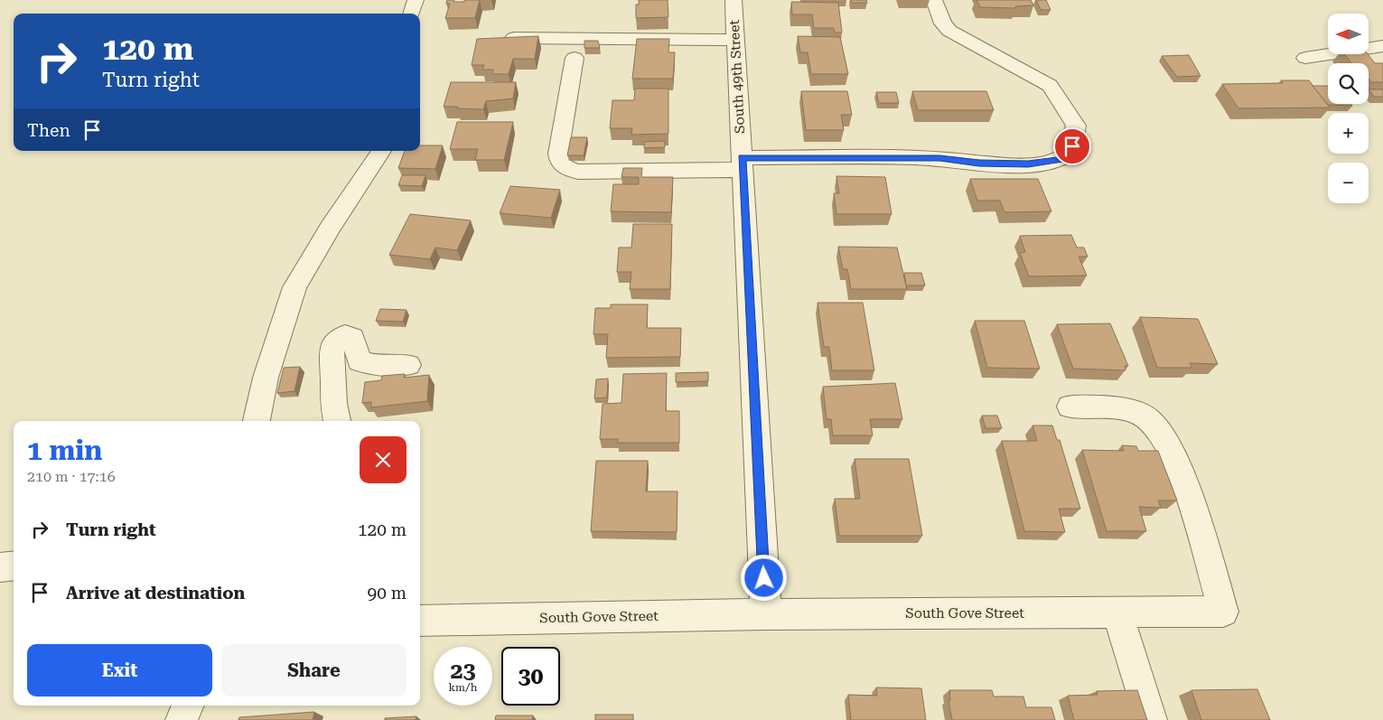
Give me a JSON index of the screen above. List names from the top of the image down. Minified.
{"streets":{"street":["South 49th Street","South Gove Street"]},"crossings":[["South 49th Street","South Gove Street"]],"north":"left","page":{"map_buttons":["+","−"],"turn":["120 m","Turn right"],"then":"Then","heading":["1 min","210 m · 17:16"],"list":[{"name":"Turn right","value":"120 m"},{"name":"Arrive at destination","value":"90 m"}],"buttons":["Exit","Share"],"speed":"23 km/h","limit":"30"}}
